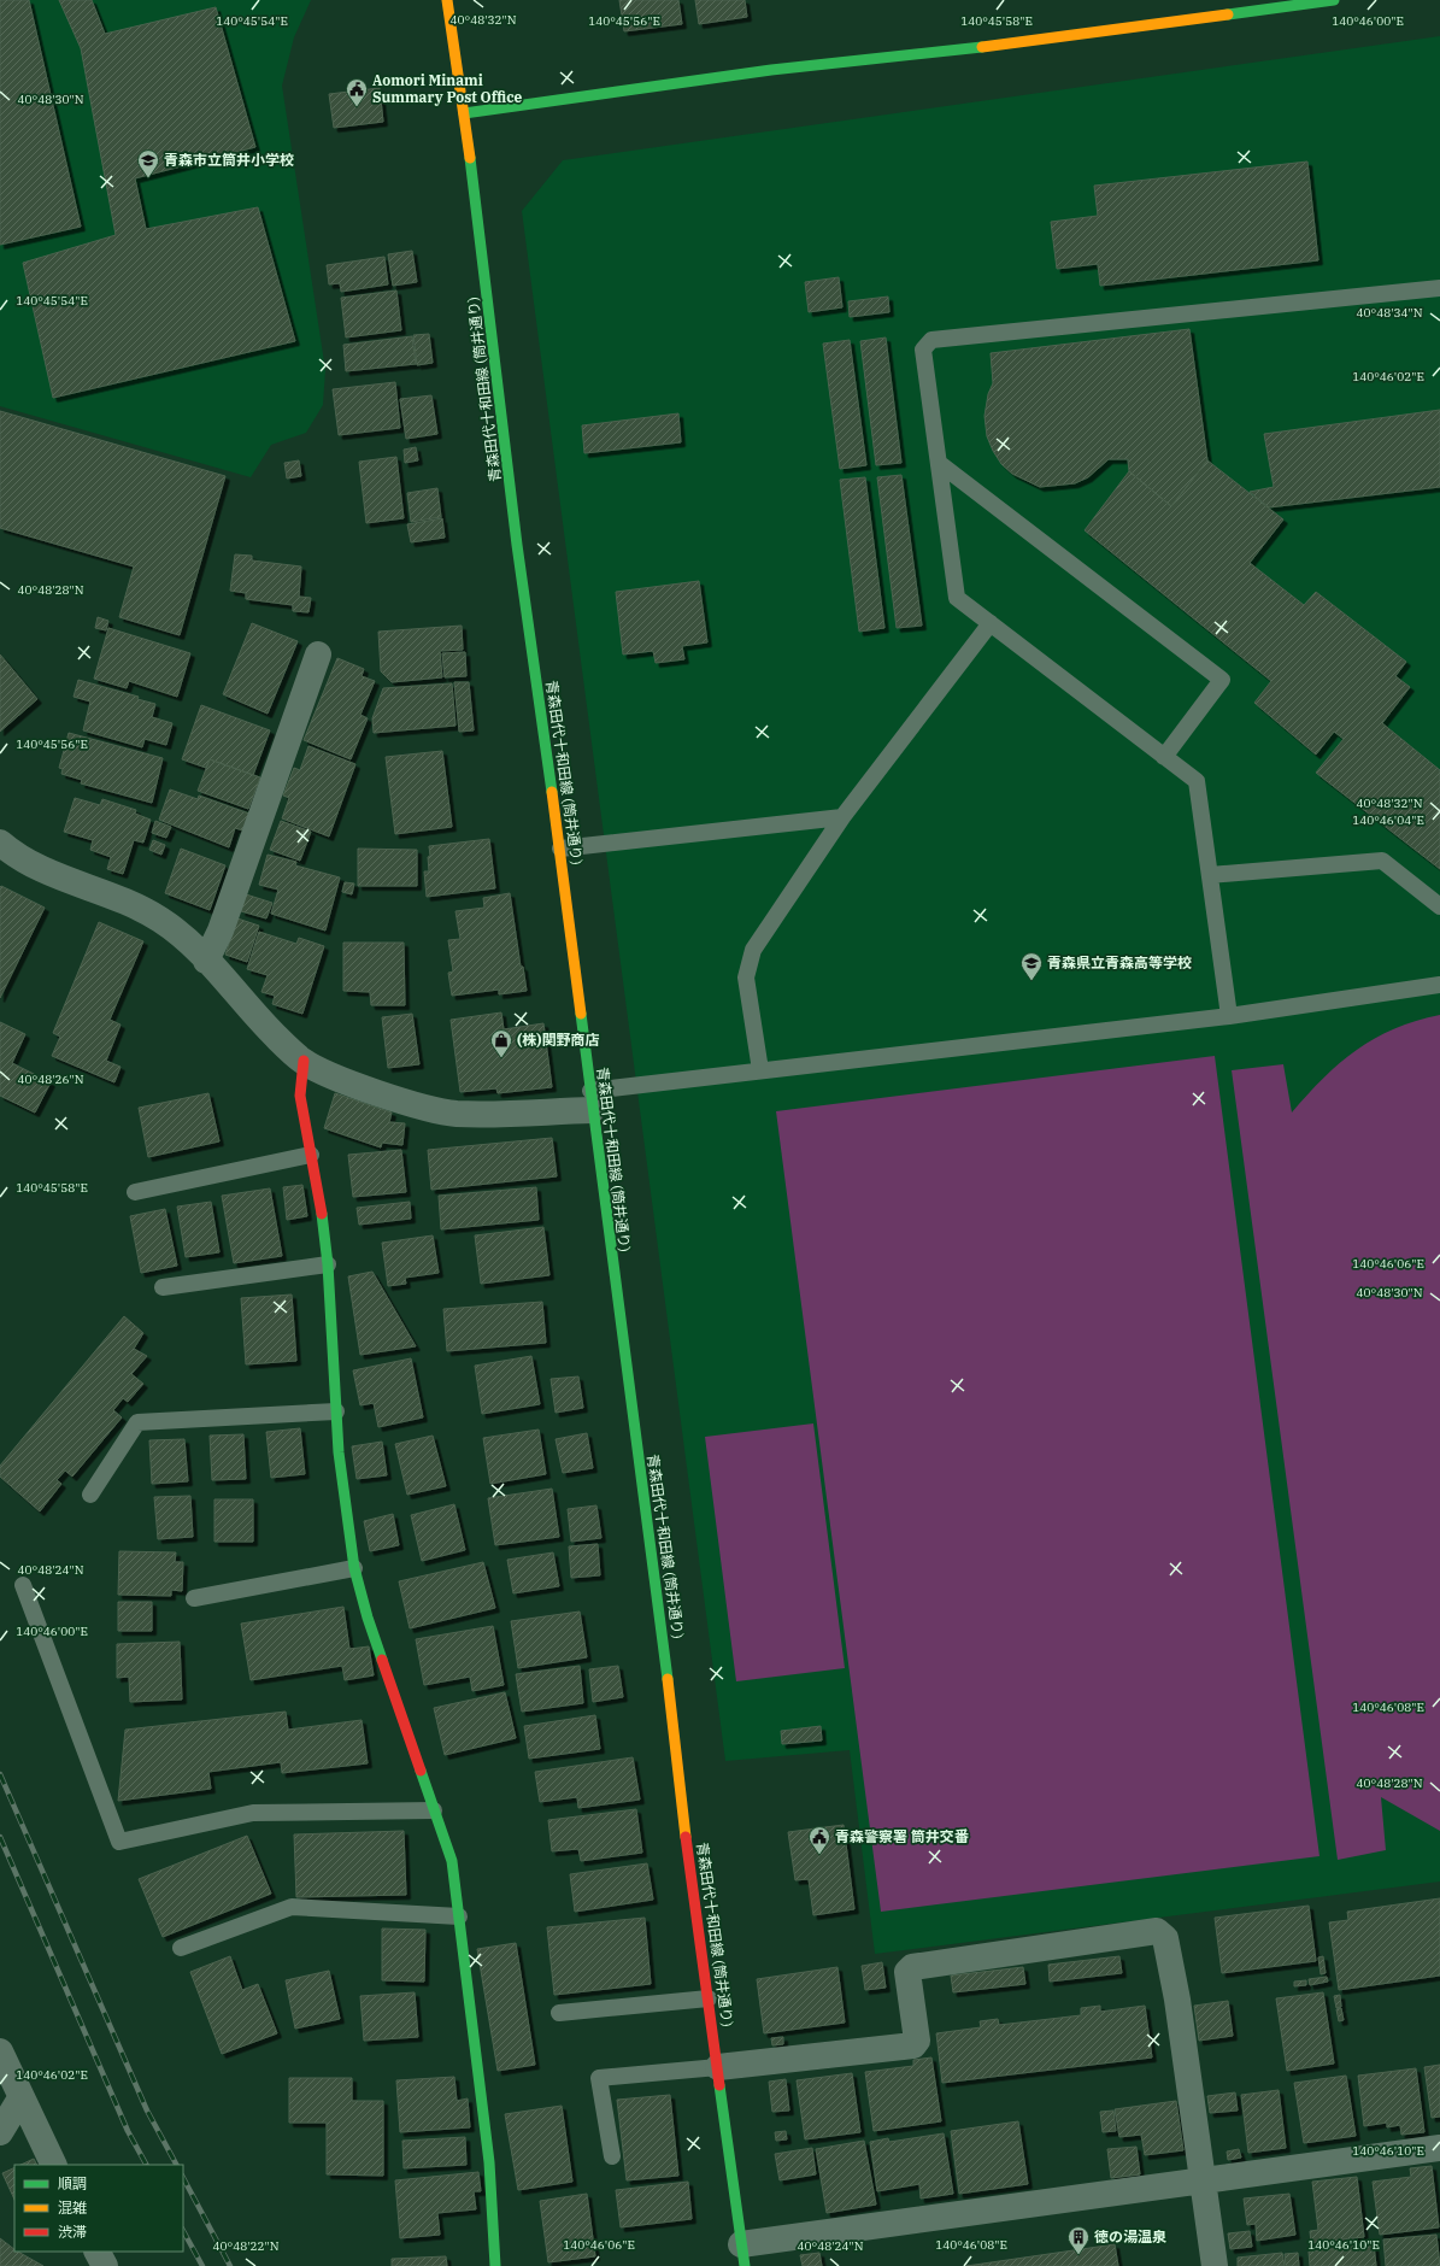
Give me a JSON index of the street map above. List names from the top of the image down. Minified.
{"streets":{"main road":["青森田代十和田線 (筒井通り)"]},"places":{"public building":["Aomori Minami Summary Post Office","青森警察署 筒井交番"],"school or university":["青森市立筒井小学校","青森県立青森高等学校"],"shop":["(株)関野商店"],"building":["徳の湯温泉"]},"legend":["順調","混雑","渋滞"],"coordinates":["40°48'32\"N","140°45'54\"E","140°45'56\"E","140°45'58\"E","140°46'00\"E","40°48'30\"N","40°48'34\"N","140°46'02\"E","40°48'28\"N","140°46'04\"E","40°48'26\"N","140°46'06\"E","40°48'24\"N","140°46'08\"E","140°46'10\"E","40°48'22\"N"]}
